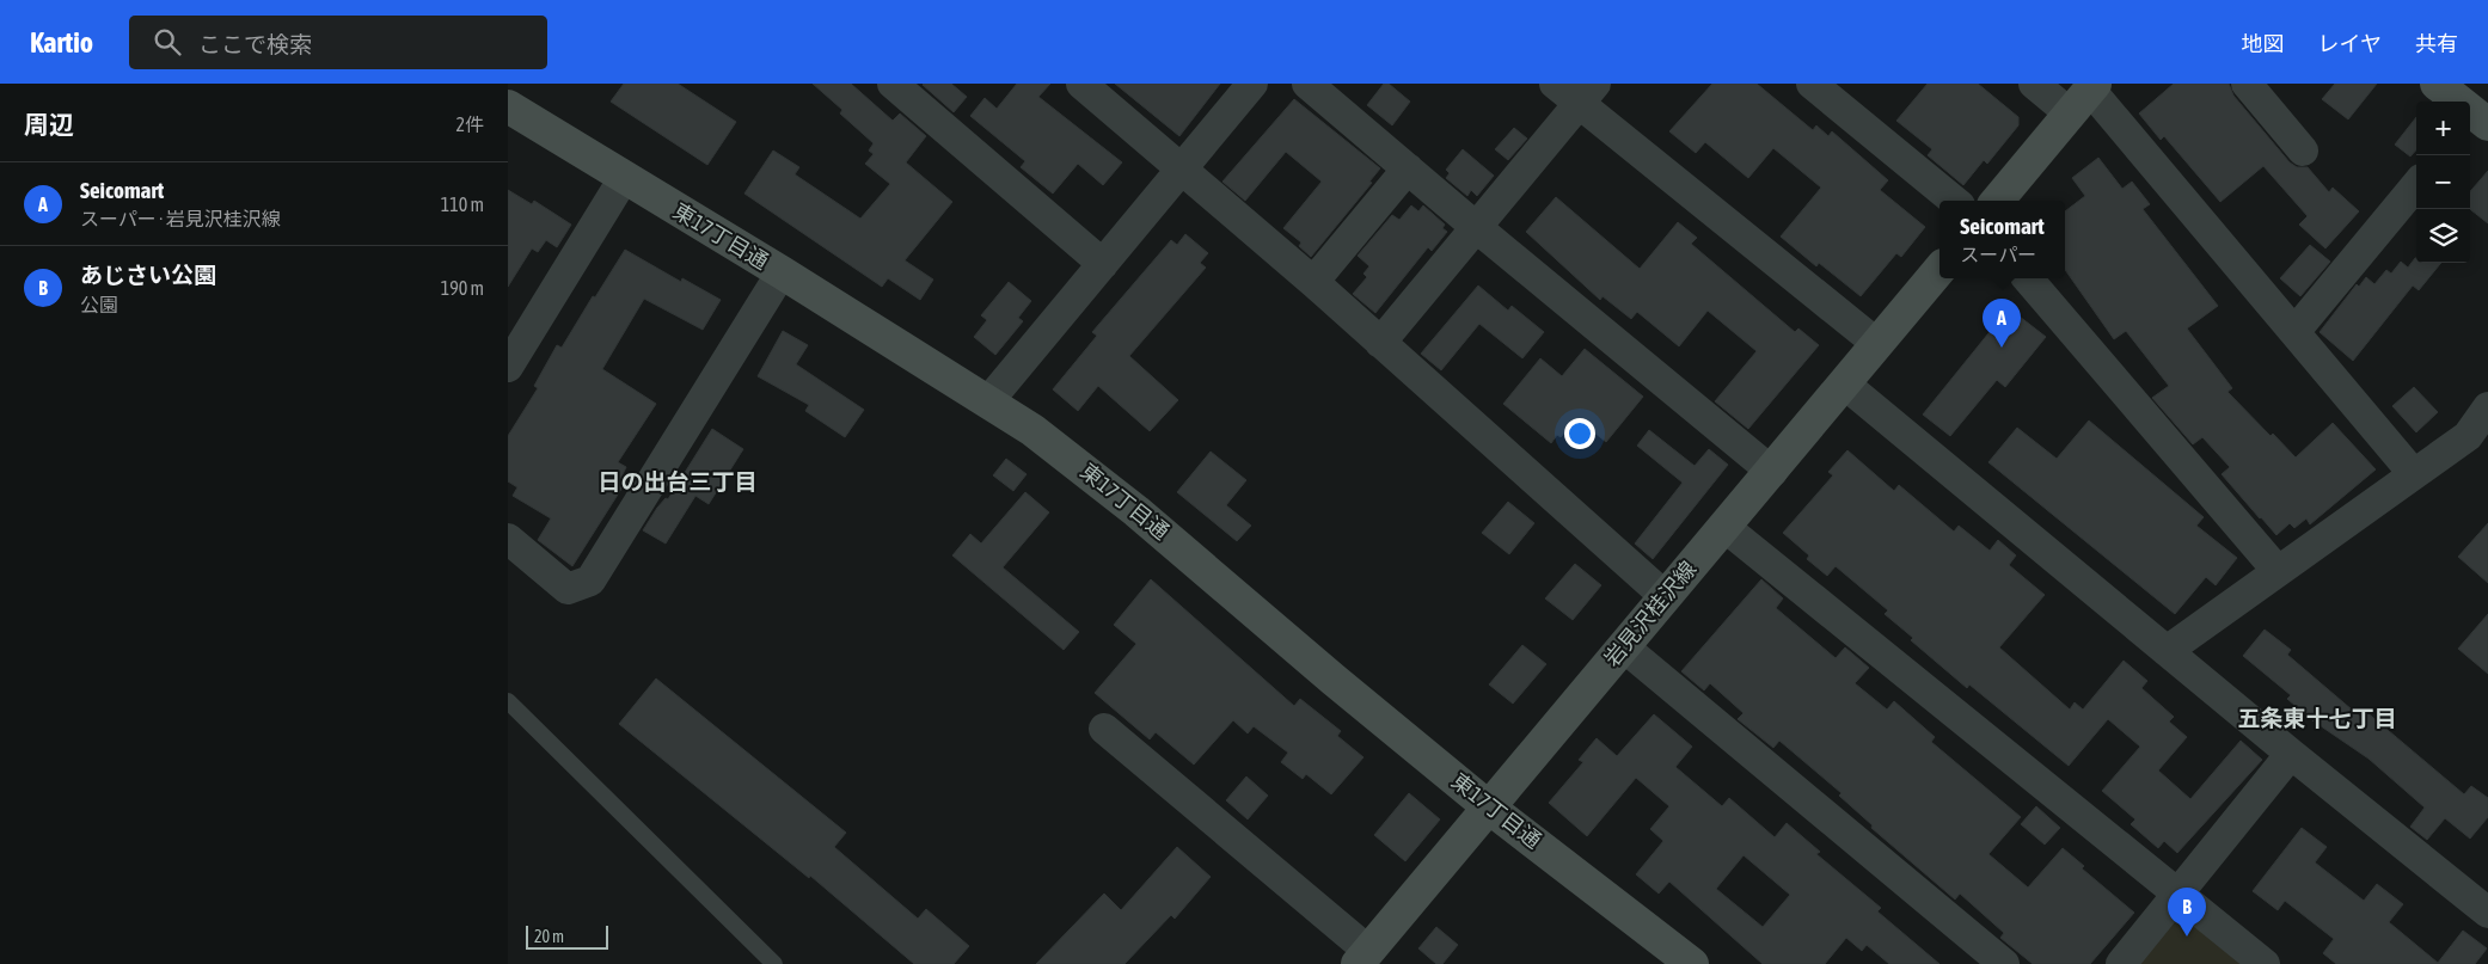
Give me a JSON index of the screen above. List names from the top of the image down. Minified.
{"streets":{"street":["東17丁目通","岩見沢桂沢線"]},"crossings":[["東17丁目通","岩見沢桂沢線"]],"districts":["日の出台三丁目","五条東十七丁目"],"scale_bar":"20 m","page":{"header":"Kartio","search":"ここで検索","nav":["地図","レイヤ","共有"],"heading":["周辺","2件"],"map_buttons":["+","−"],"list":[{"mark":"A","name":"Seicomart","note":"スーパー · 岩見沢桂沢線","value":"110 m"},{"mark":"B","name":"あじさい公園","note":"公園","value":"190 m"}],"popup":["Seicomart","スーパー"],"pins":["A","B"],"scale":"20 m"}}
